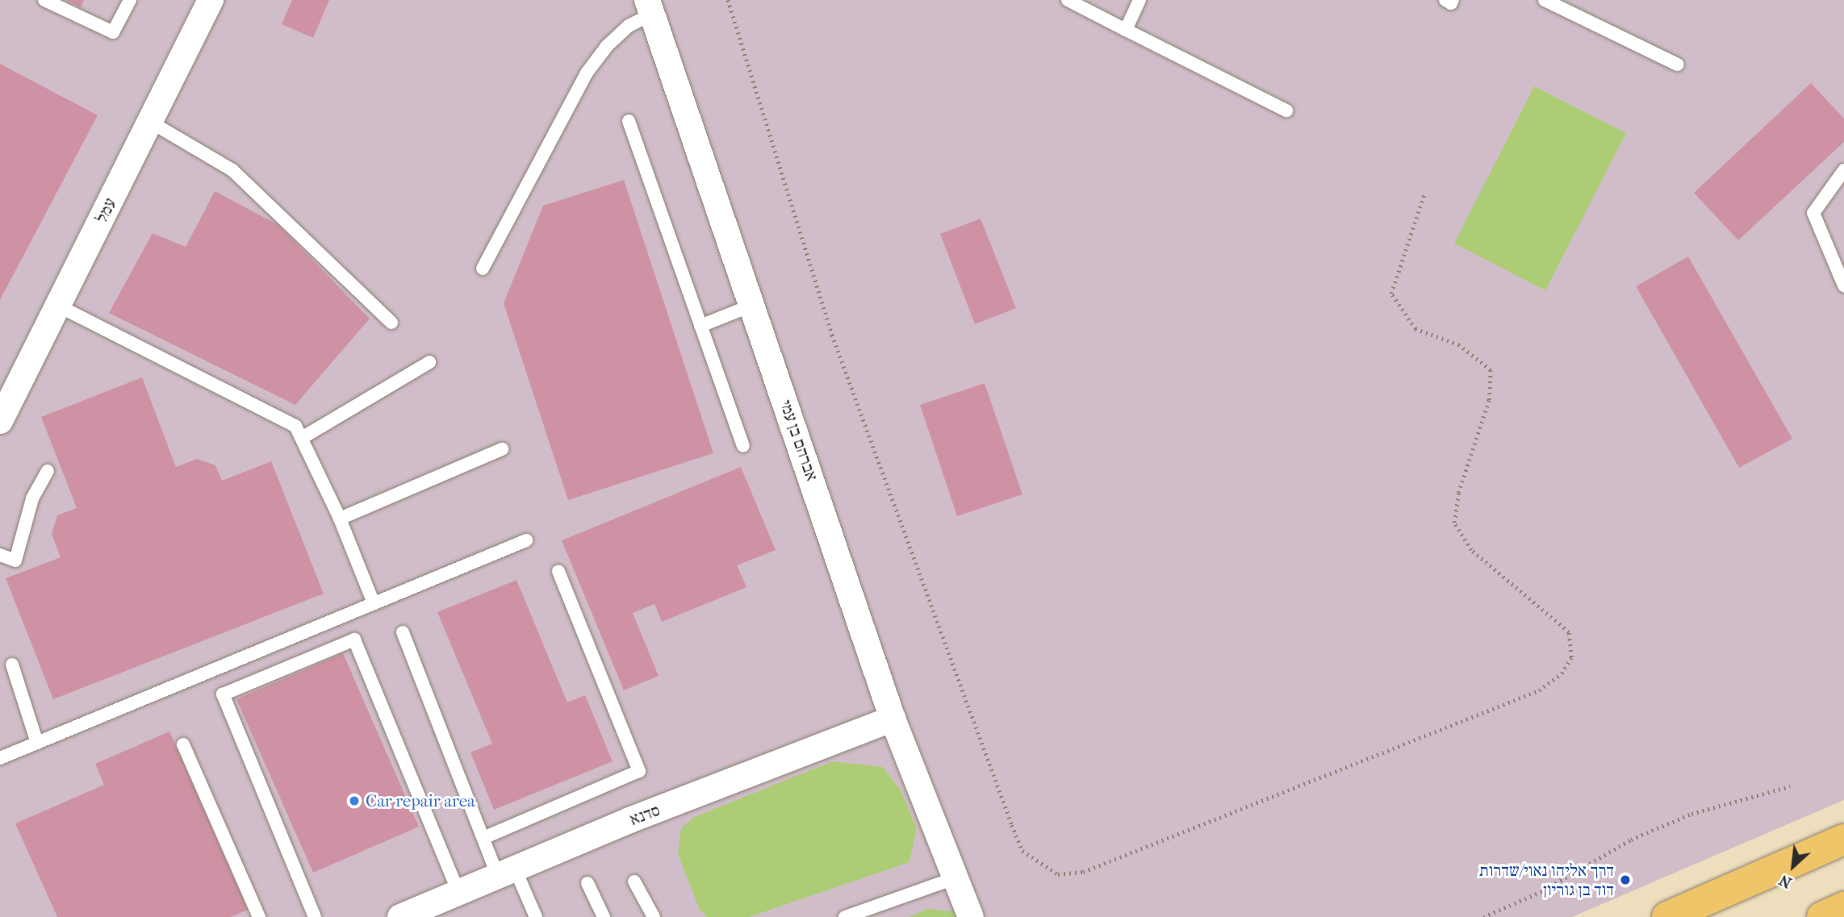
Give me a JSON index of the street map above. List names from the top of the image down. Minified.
{"streets":{"street":["עמל","אברהם בן עמי","סדנא"]},"crossings":[["אברהם בן עמי","סדנא"]],"places":["Car repair area","דרך אליהו נאוי/שדרות דוד בן גוריון"],"north":"bottom left"}
